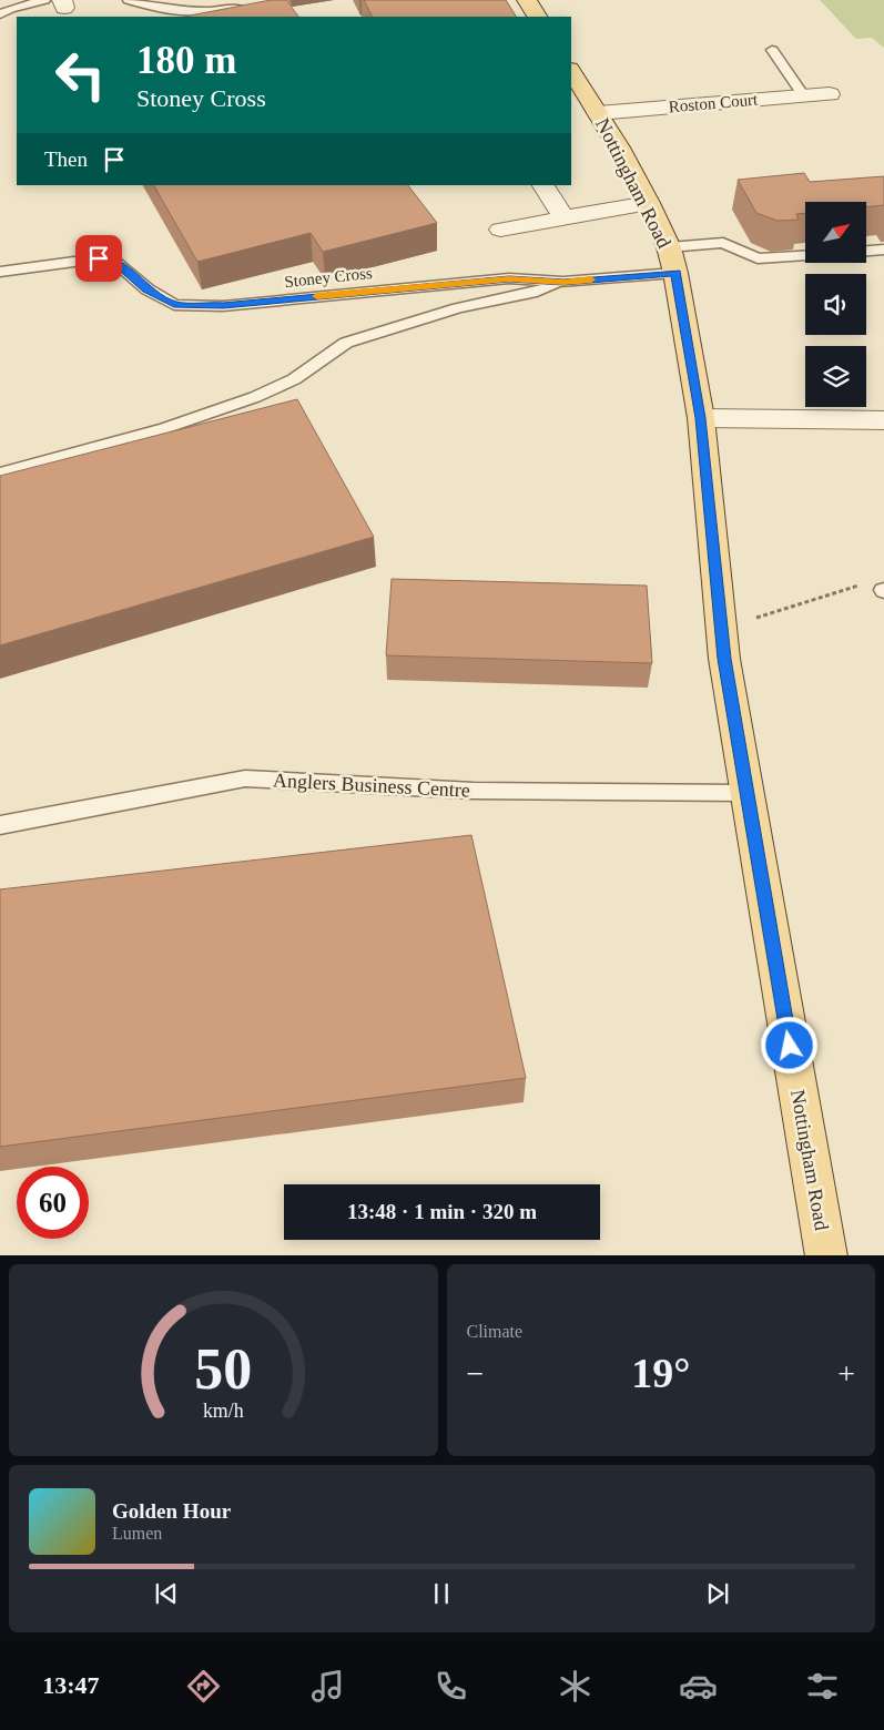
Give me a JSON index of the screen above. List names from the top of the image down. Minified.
{"streets":{"main road":["Nottingham Road"],"street":["Roston Court"],"lane":["Stoney Cross","Anglers Business Centre"]},"crossings":[["Roston Court","Nottingham Road"],["Nottingham Road","Stoney Cross"],["Nottingham Road","Anglers Business Centre"]],"north":"top right","page":{"turn":["180 m","Stoney Cross"],"then":"Then","limit":"60","trip":"13:48 · 1 min · 320 m","tile":"Climate","heat":["−","19°","+"],"song":["Golden Hour","Lumen"],"tabs":"13:47","gauge":["50","km/h"]}}
